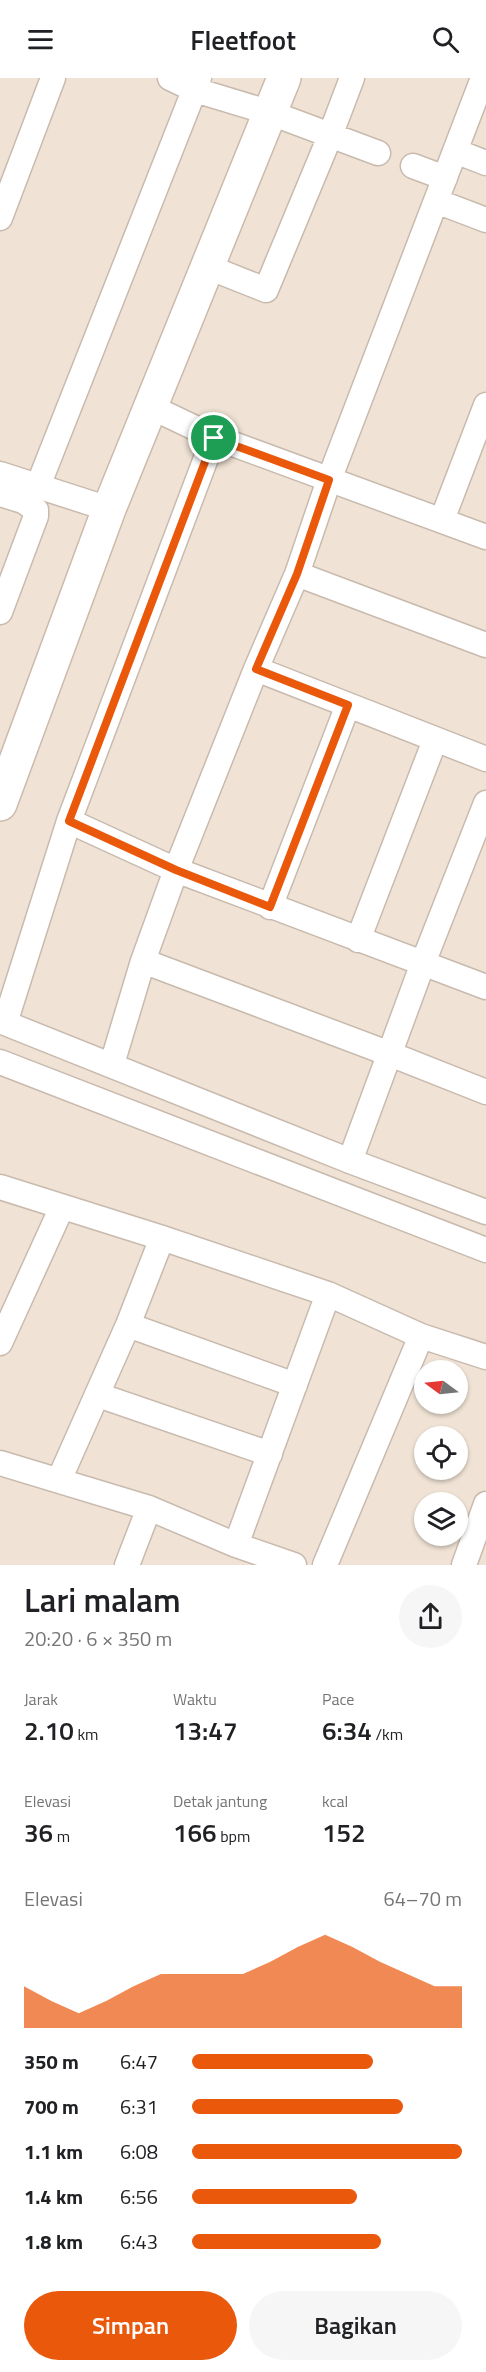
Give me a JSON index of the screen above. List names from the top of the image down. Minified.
{"north":"left","page":{"header":"Fleetfoot","heading":["Lari malam","20:20 · 6 × 350 m"],"stats":[["Jarak","2.10 km"],["Waktu","13:47"],["Pace","6:34 /km"],["Elevasi","36 m"],["Detak jantung","166 bpm"],["kcal","152"]],"chart":["Elevasi","64–70 m"],"list":[{"name":"350 m","note":"6:47"},{"name":"700 m","note":"6:31"},{"name":"1.1 km","note":"6:08"},{"name":"1.4 km","note":"6:56"},{"name":"1.8 km","note":"6:43"}],"buttons":["Simpan","Bagikan"]}}
